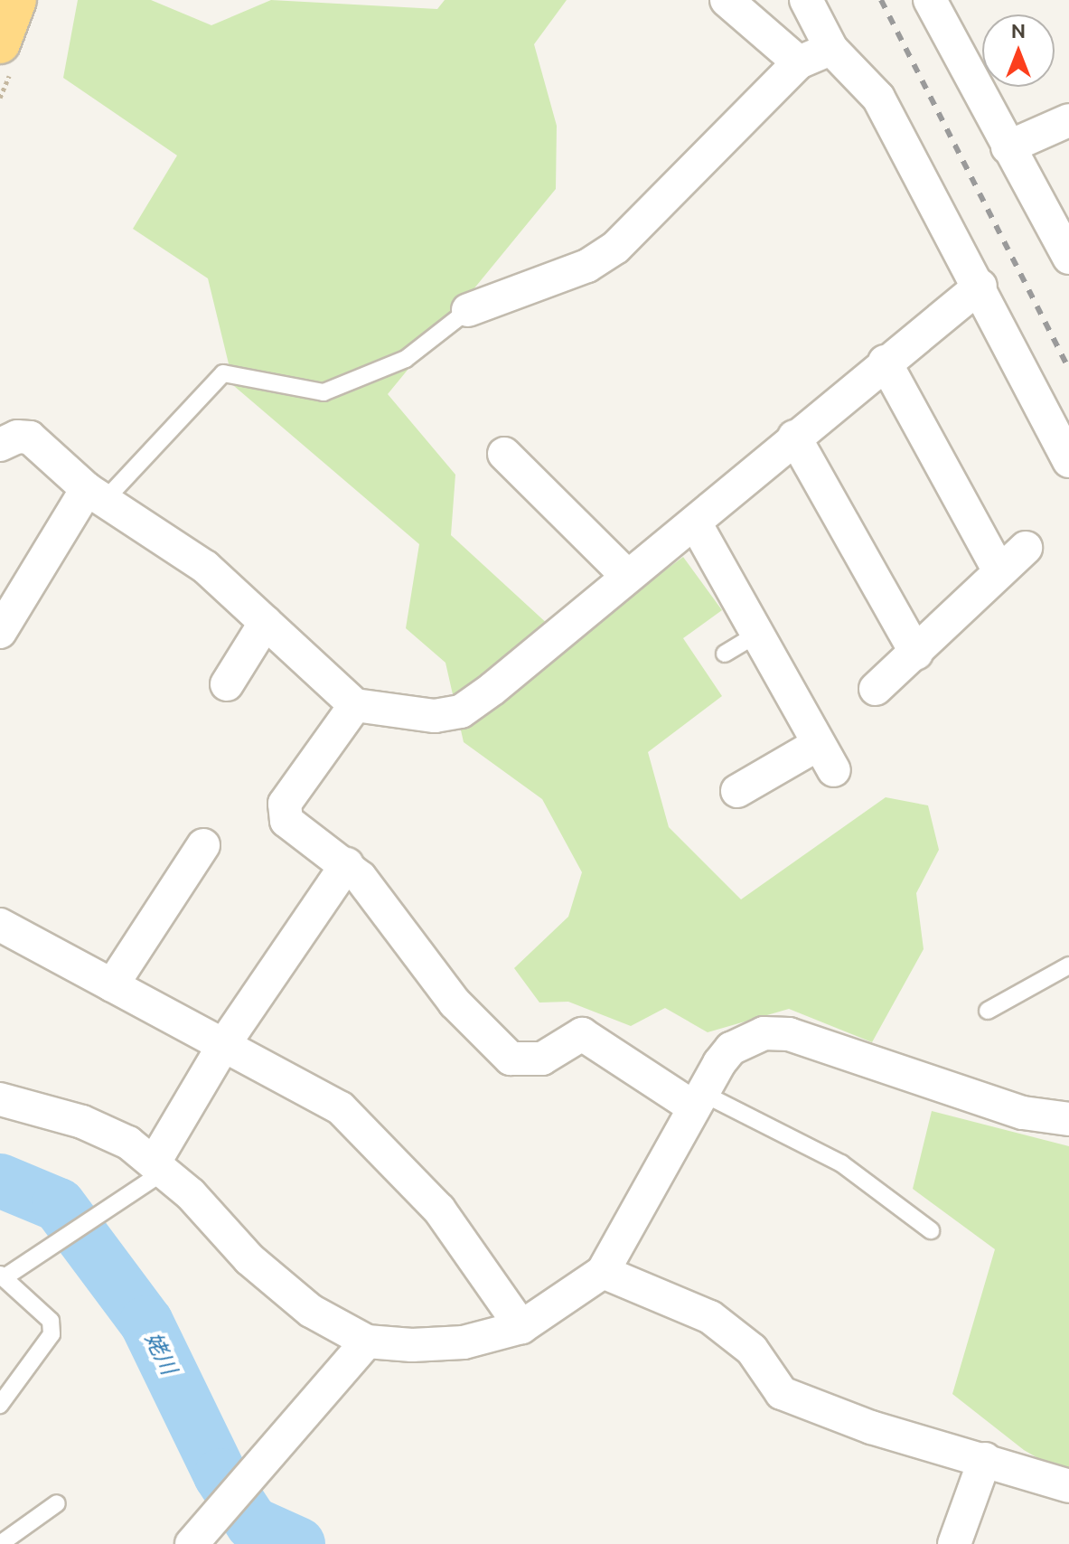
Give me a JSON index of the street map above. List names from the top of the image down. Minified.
{"water":["姥川"],"north":"top"}
